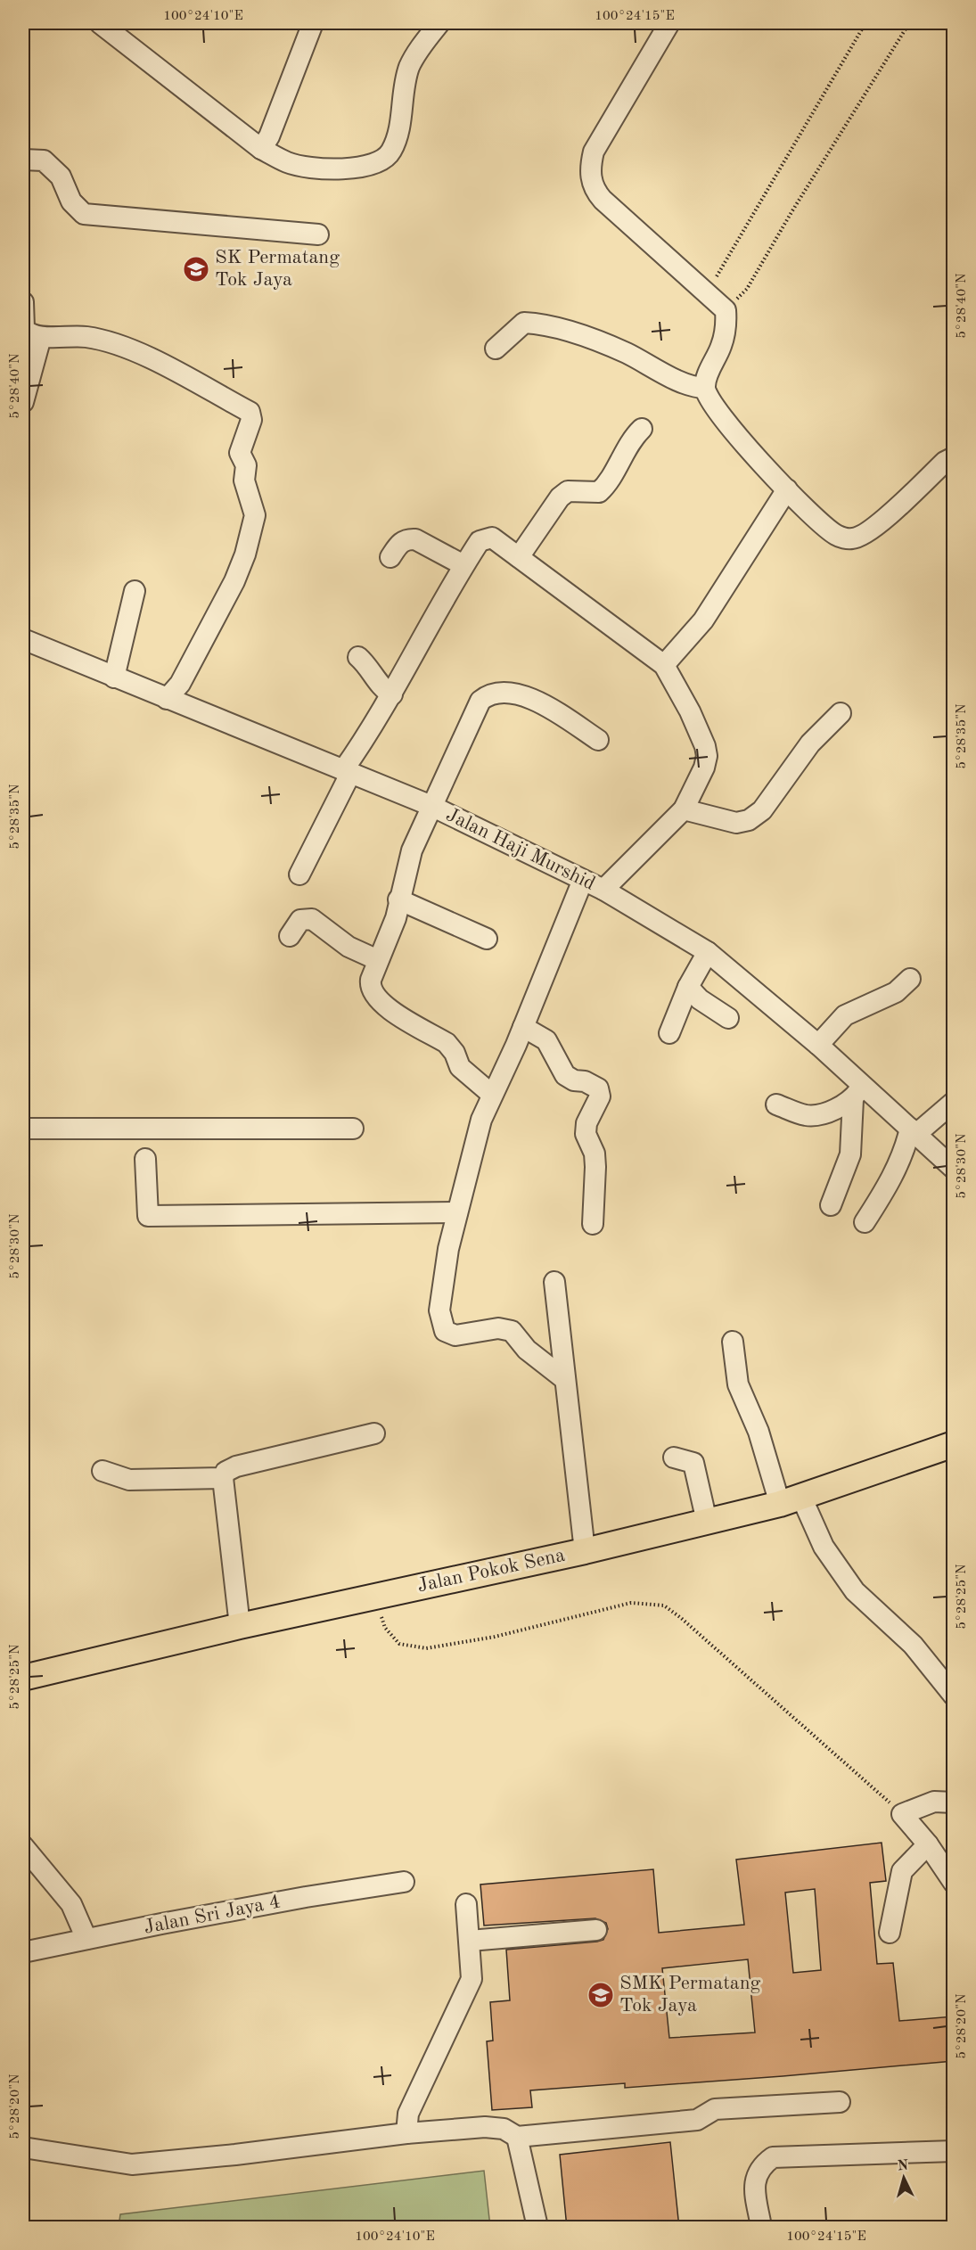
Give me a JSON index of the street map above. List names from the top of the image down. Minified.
{"streets":{"main road":["Jalan Pokok Sena"],"street":["Jalan Haji Murshid","Jalan Sri Jaya 4"]},"places":{"school or university":["SK Permatang Tok Jaya","SMK Permatang Tok Jaya"]},"north":"top","coordinates":["100°24'10\"E","100°24'15\"E","5°28'40\"N","5°28'35\"N","5°28'30\"N","5°28'25\"N","5°28'20\"N"]}
